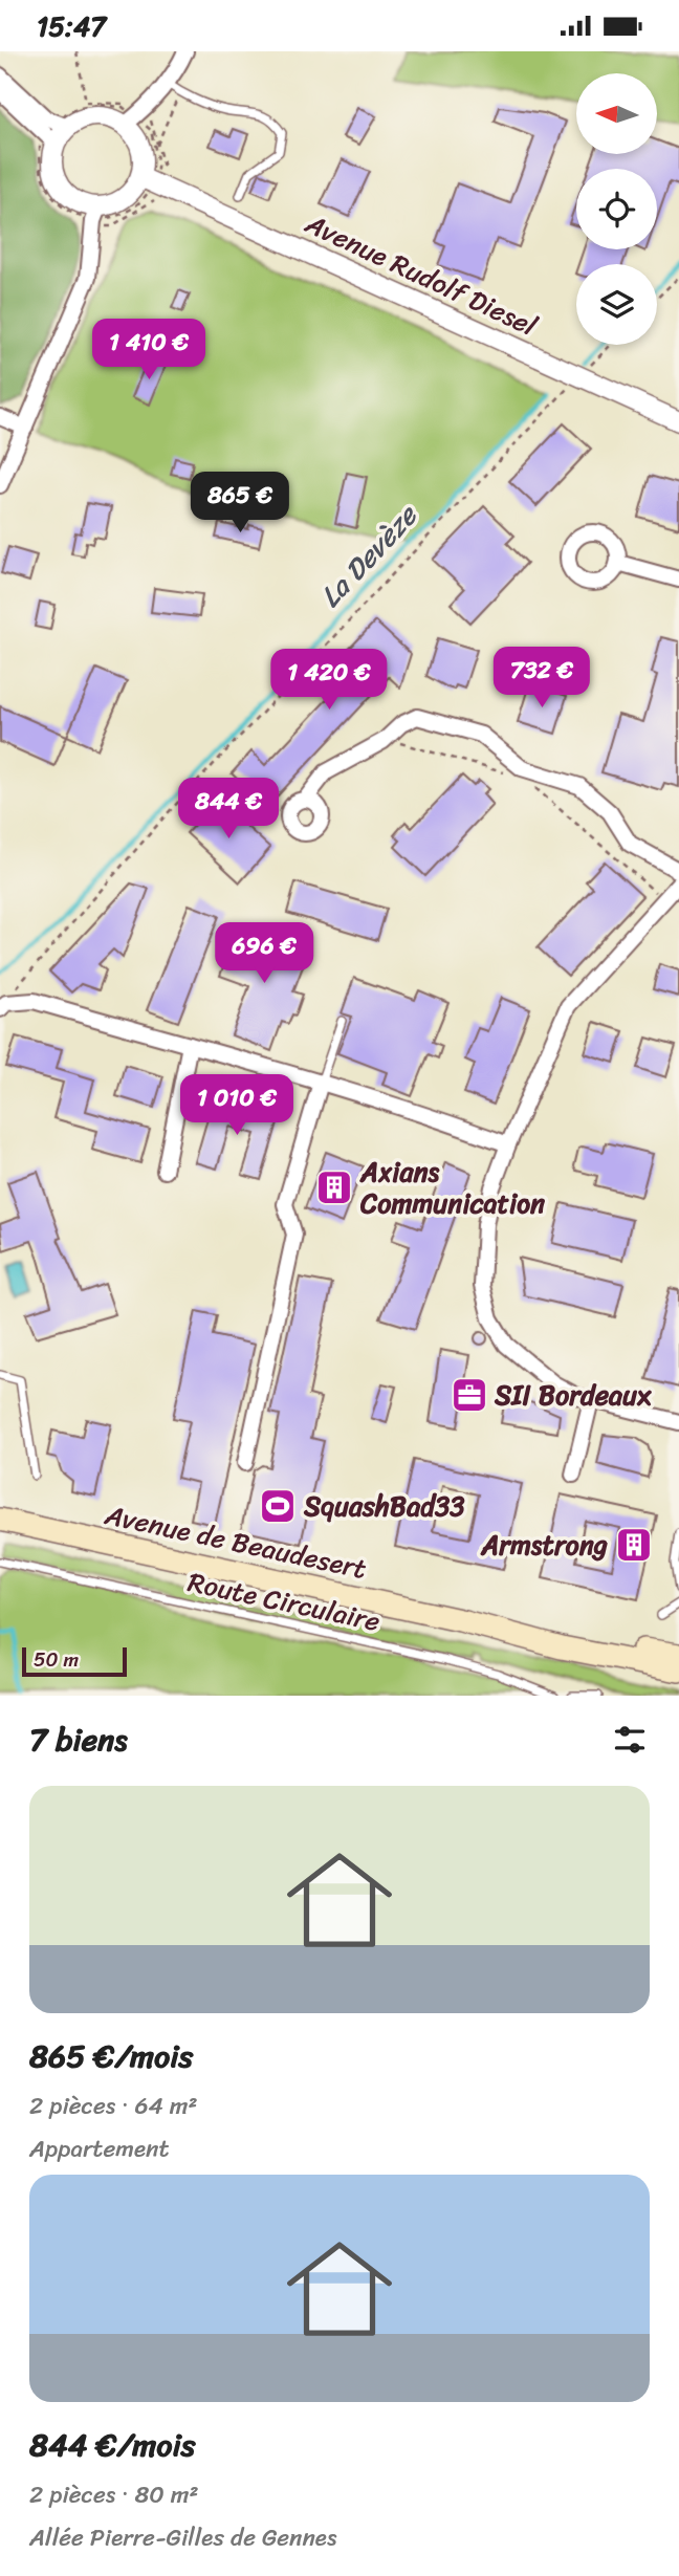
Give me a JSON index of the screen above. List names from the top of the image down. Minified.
{"streets":{"main road":["Avenue de Beaudesert"],"street":["Avenue Rudolf Diesel"],"lane":["Route Circulaire"]},"water":["La Devèze"],"places":{"building":["Axians Communication","Armstrong"],"office":["SII Bordeaux"],"sports":["SquashBad33"]},"scale_bar":"50 m","north":"left","page":{"status":"15:47","price":["1 410 €","865 €","732 €","1 420 €","844 €","696 €","1 010 €"],"scale":"50 m","heading":"7 biens","list":[{"name":"865 €/mois","note":"2 pièces · 64 m² · Appartement"},{"name":"844 €/mois","note":"2 pièces · 80 m² · Allée Pierre-Gilles de Gennes"}]}}
